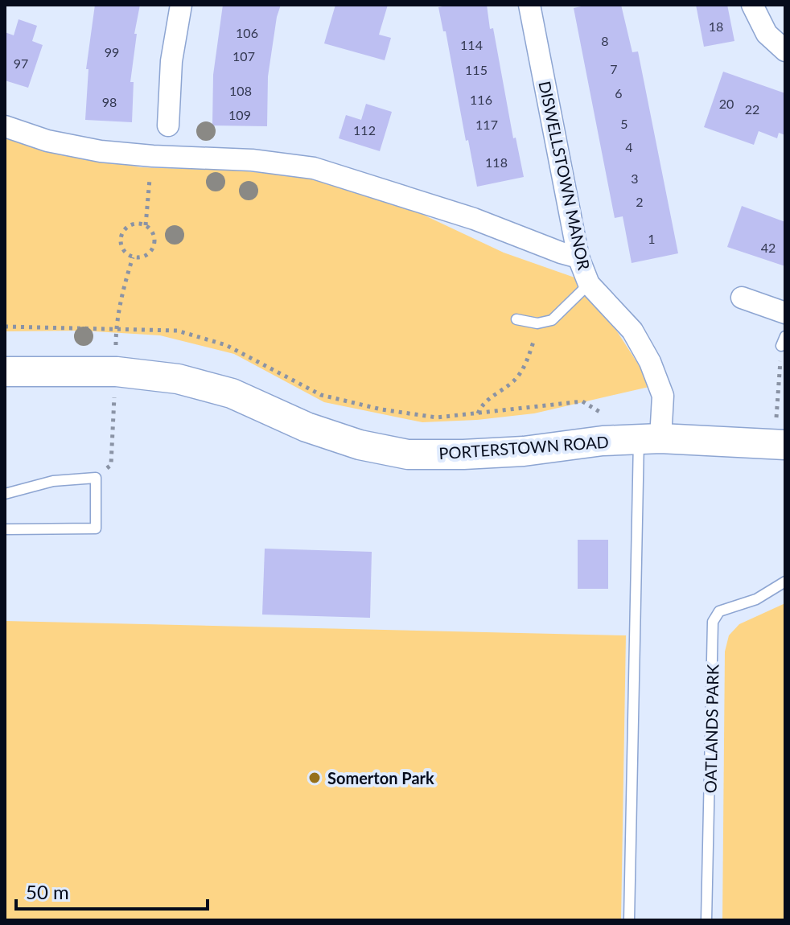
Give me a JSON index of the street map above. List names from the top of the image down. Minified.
{"streets":{"street":["DISWELLSTOWN MANOR","PORTERSTOWN ROAD"],"lane":["OATLANDS PARK"]},"crossings":[["DISWELLSTOWN MANOR","PORTERSTOWN ROAD"]],"places":["Somerton Park"],"house_numbers":["18","106","8","114","99","107","97","7","115","108","6","116","98","20","22","109","5","117","112","4","118","3","2","1","42"],"scale_bar":"50 m"}
